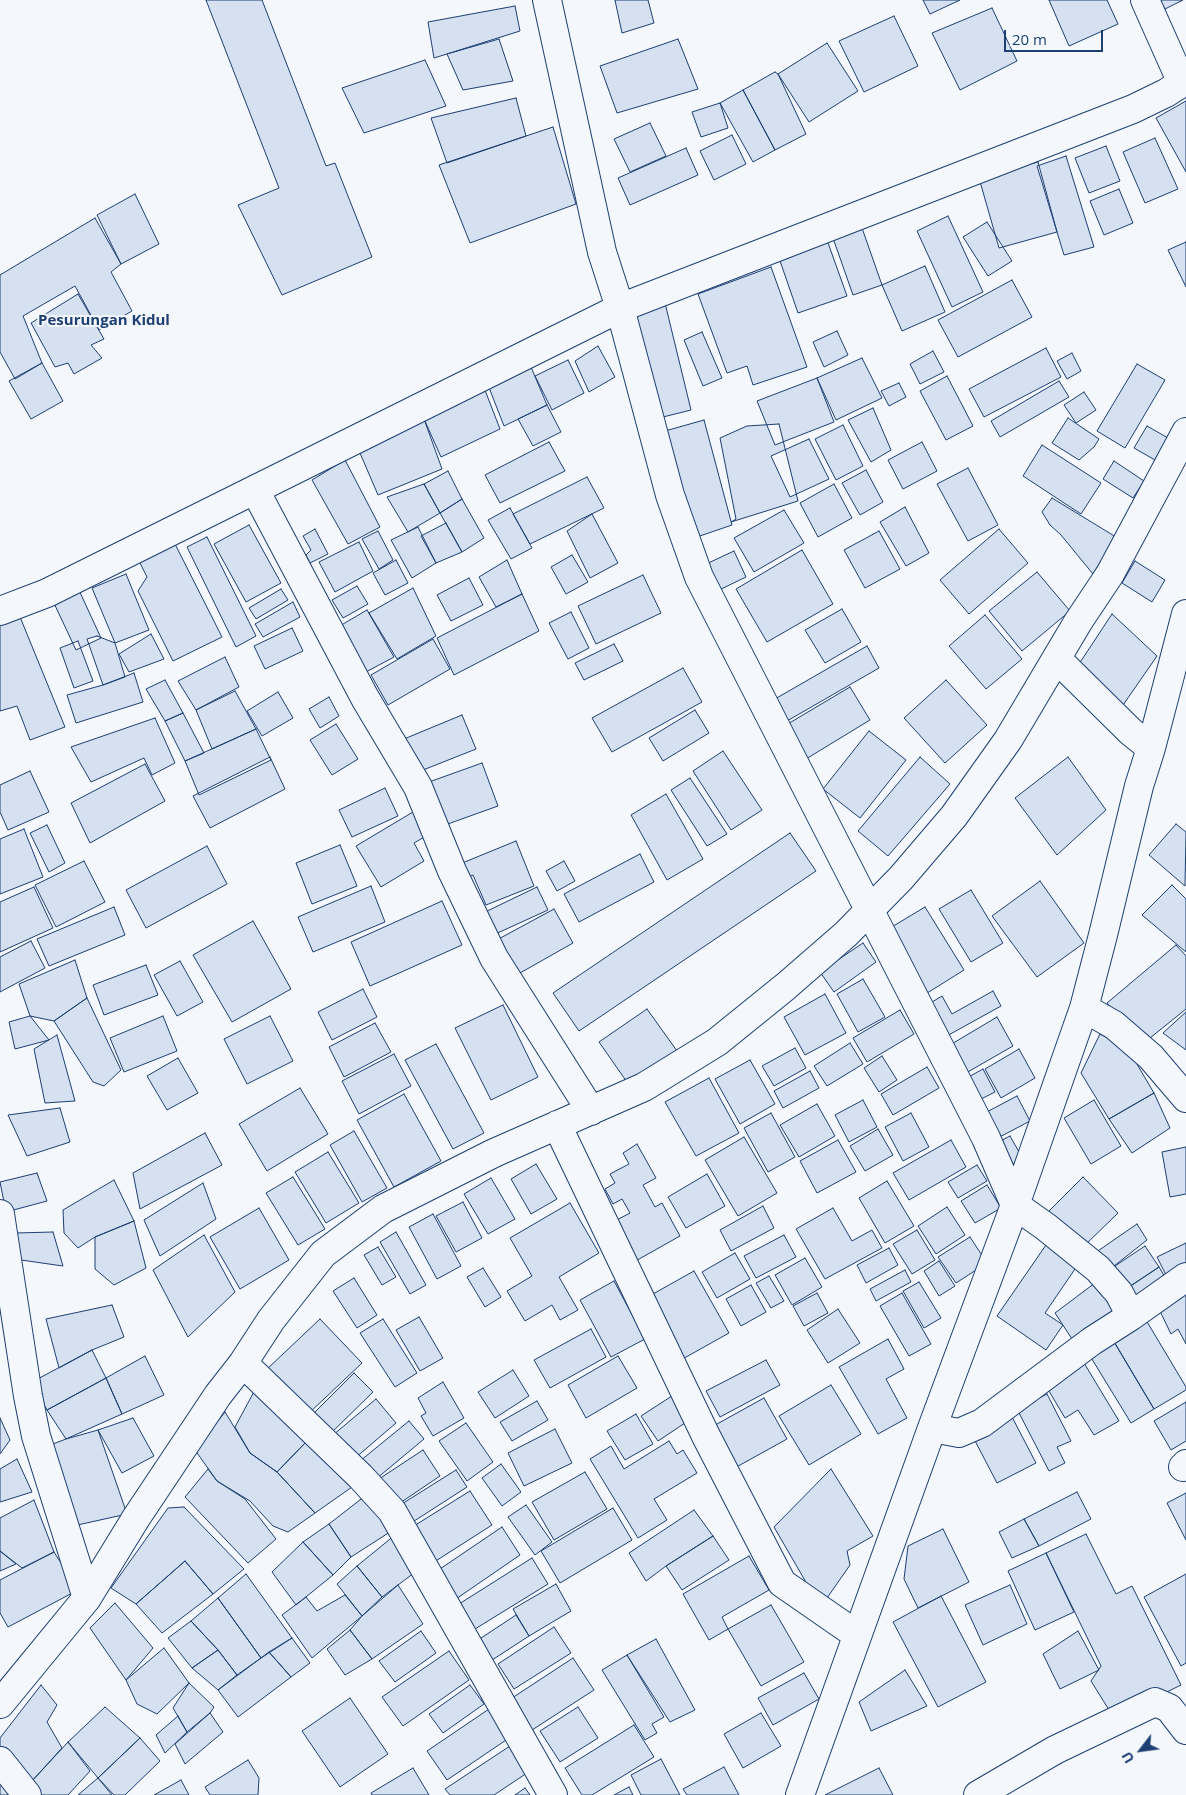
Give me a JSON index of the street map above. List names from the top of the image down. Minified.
{"districts":["Pesurungan Kidul"],"scale_bar":"20 m","north":"bottom left"}
